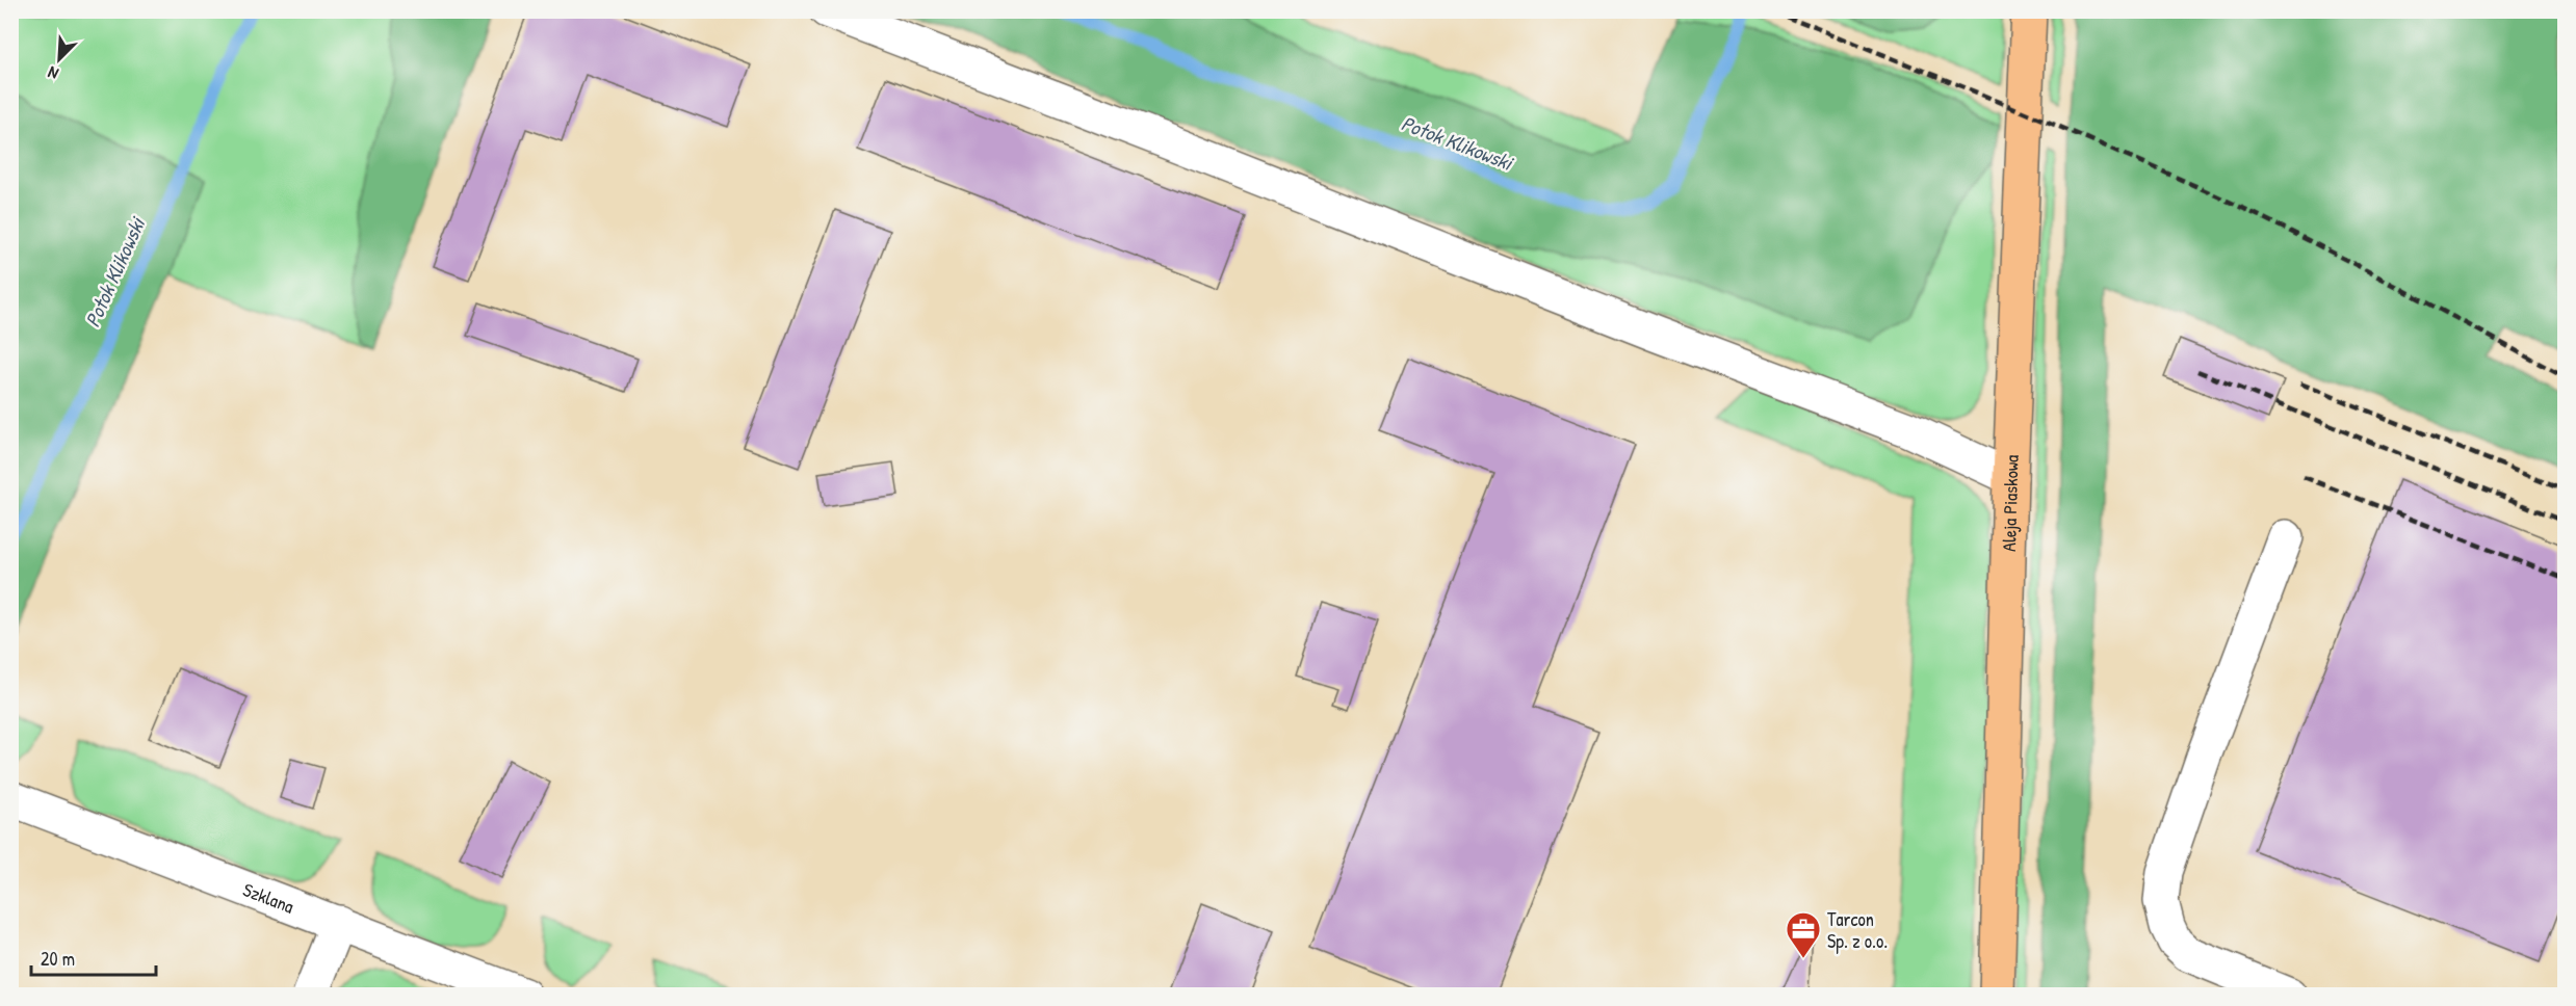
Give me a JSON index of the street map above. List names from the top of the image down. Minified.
{"streets":{"main road":["Aleja Piaskowa"],"street":["Szklana"]},"water":["Potok Klikowski"],"places":{"office":["Tarcon Sp. z o.o."]},"scale_bar":"20 m","north":"bottom left"}
